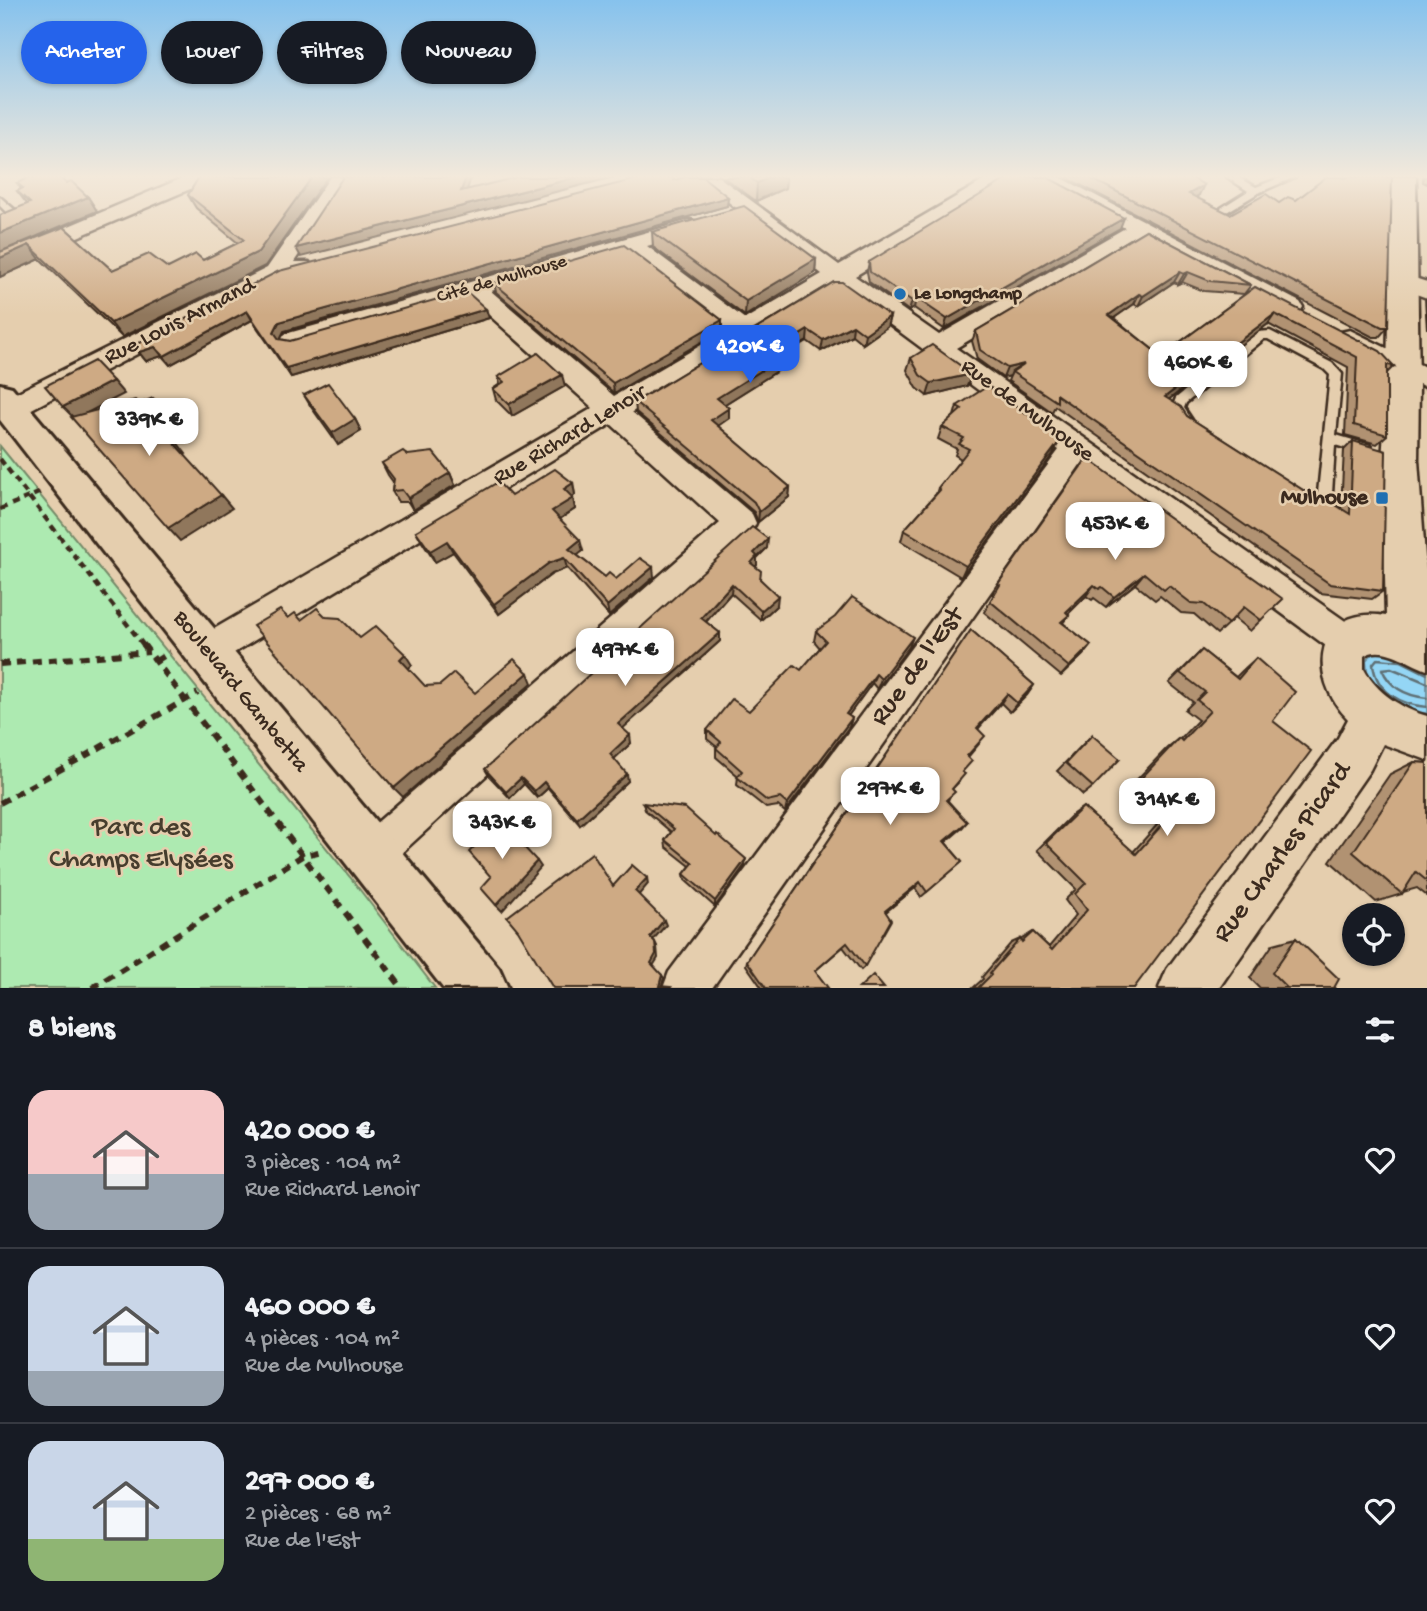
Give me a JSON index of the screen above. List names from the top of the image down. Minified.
{"streets":{"main road":["Boulevard Gambetta"],"street":["Cité de Mulhouse","Rue Louis Armand","Rue de Mulhouse","Rue Richard Lenoir","Rue de l'Est","Rue Charles Picard"]},"crossings":[["Rue Louis Armand","Boulevard Gambetta"],["Rue de Mulhouse","Rue Richard Lenoir"],["Rue de Mulhouse","Rue de l'Est"],["Rue Richard Lenoir","Boulevard Gambetta"]],"parks":["Parc des Champs Elysées"],"places":{"other":["Le Longchamp"],"transit":["Mulhouse"]},"page":{"chip":["Acheter","Louer","Filtres","Nouveau"],"price":["420K €","460K €","339K €","453K €","497K €","297K €","314K €","343K €"],"heading":"8 biens","list":[{"name":"420 000 €","note":"3 pièces · 104 m² · Rue Richard Lenoir"},{"name":"460 000 €","note":"4 pièces · 104 m² · Rue de Mulhouse"},{"name":"297 000 €","note":"2 pièces · 68 m² · Rue de l'Est"}]}}
